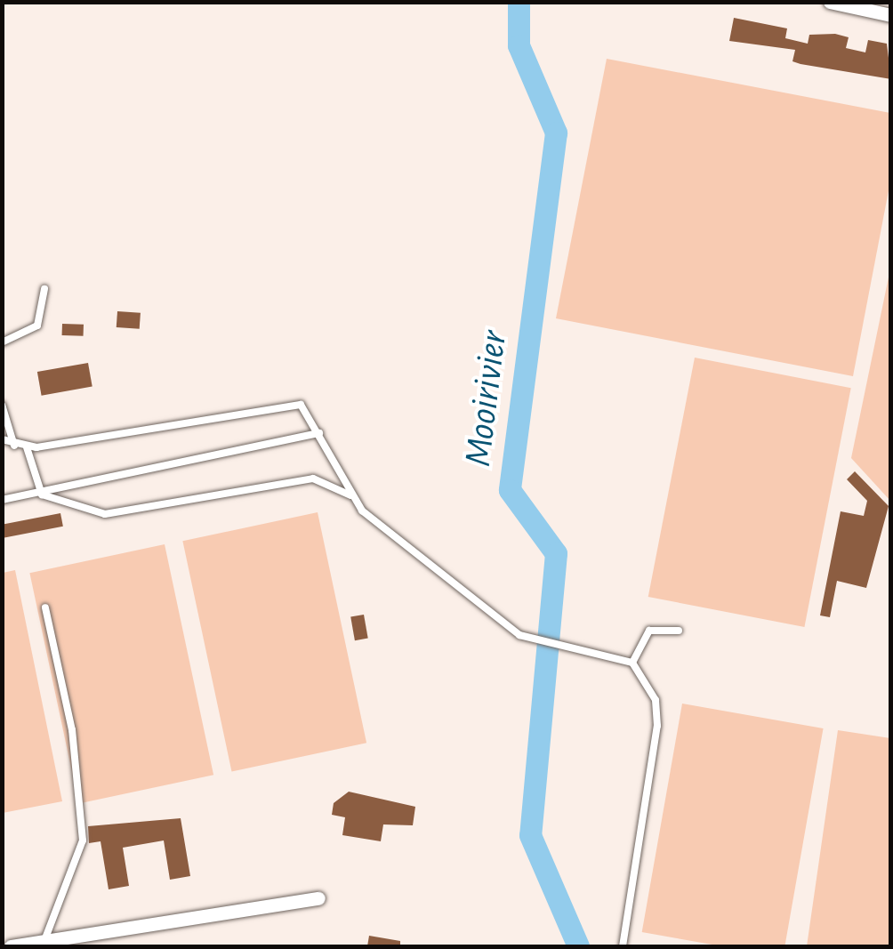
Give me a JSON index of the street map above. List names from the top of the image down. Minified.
{"water":["Mooirivier"]}
